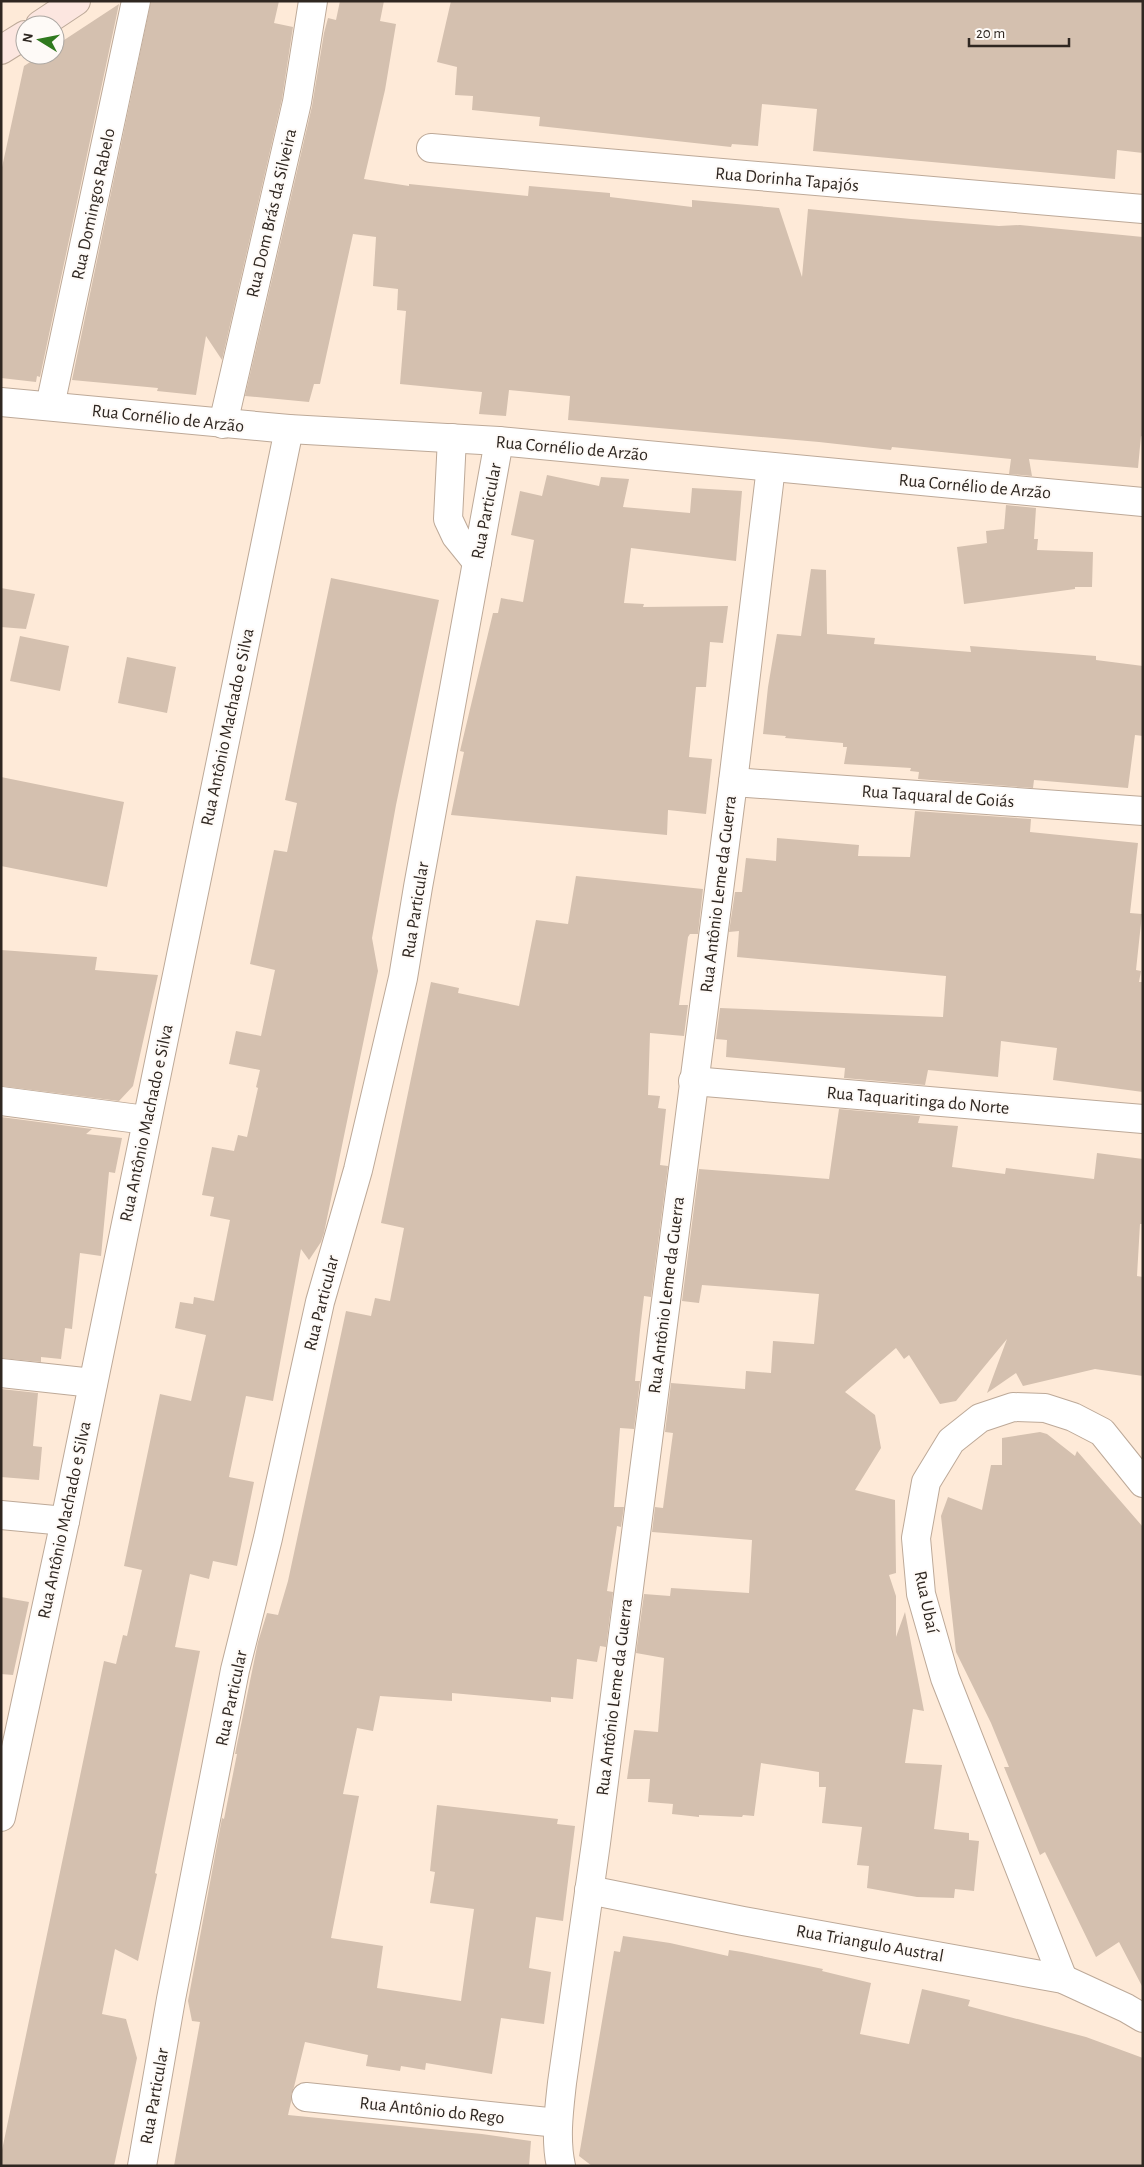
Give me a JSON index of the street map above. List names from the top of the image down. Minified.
{"streets":{"street":["Rua Dorinha Tapajós","Rua Domingos Rabelo","Rua Dom Brás da Silveira","Rua Cornélio de Arzão","Rua Particular","Rua Antônio Machado e Silva","Rua Taquaral de Goiás","Rua Antônio Leme da Guerra","Rua Taquaritinga do Norte","Rua Ubaí","Rua Triangulo Austral","Rua Antônio do Rego"]},"crossings":[["Rua Domingos Rabelo","Rua Cornélio de Arzão"],["Rua Dom Brás da Silveira","Rua Cornélio de Arzão"],["Rua Cornélio de Arzão","Rua Particular"],["Rua Cornélio de Arzão","Rua Antônio Machado e Silva"],["Rua Cornélio de Arzão","Rua Antônio Leme da Guerra"],["Rua Taquaral de Goiás","Rua Antônio Leme da Guerra"],["Rua Antônio Leme da Guerra","Rua Taquaritinga do Norte"],["Rua Antônio Leme da Guerra","Rua Triangulo Austral"],["Rua Antônio Leme da Guerra","Rua Antônio do Rego"],["Rua Ubaí","Rua Triangulo Austral"]],"scale_bar":"20 m","north":"left"}
